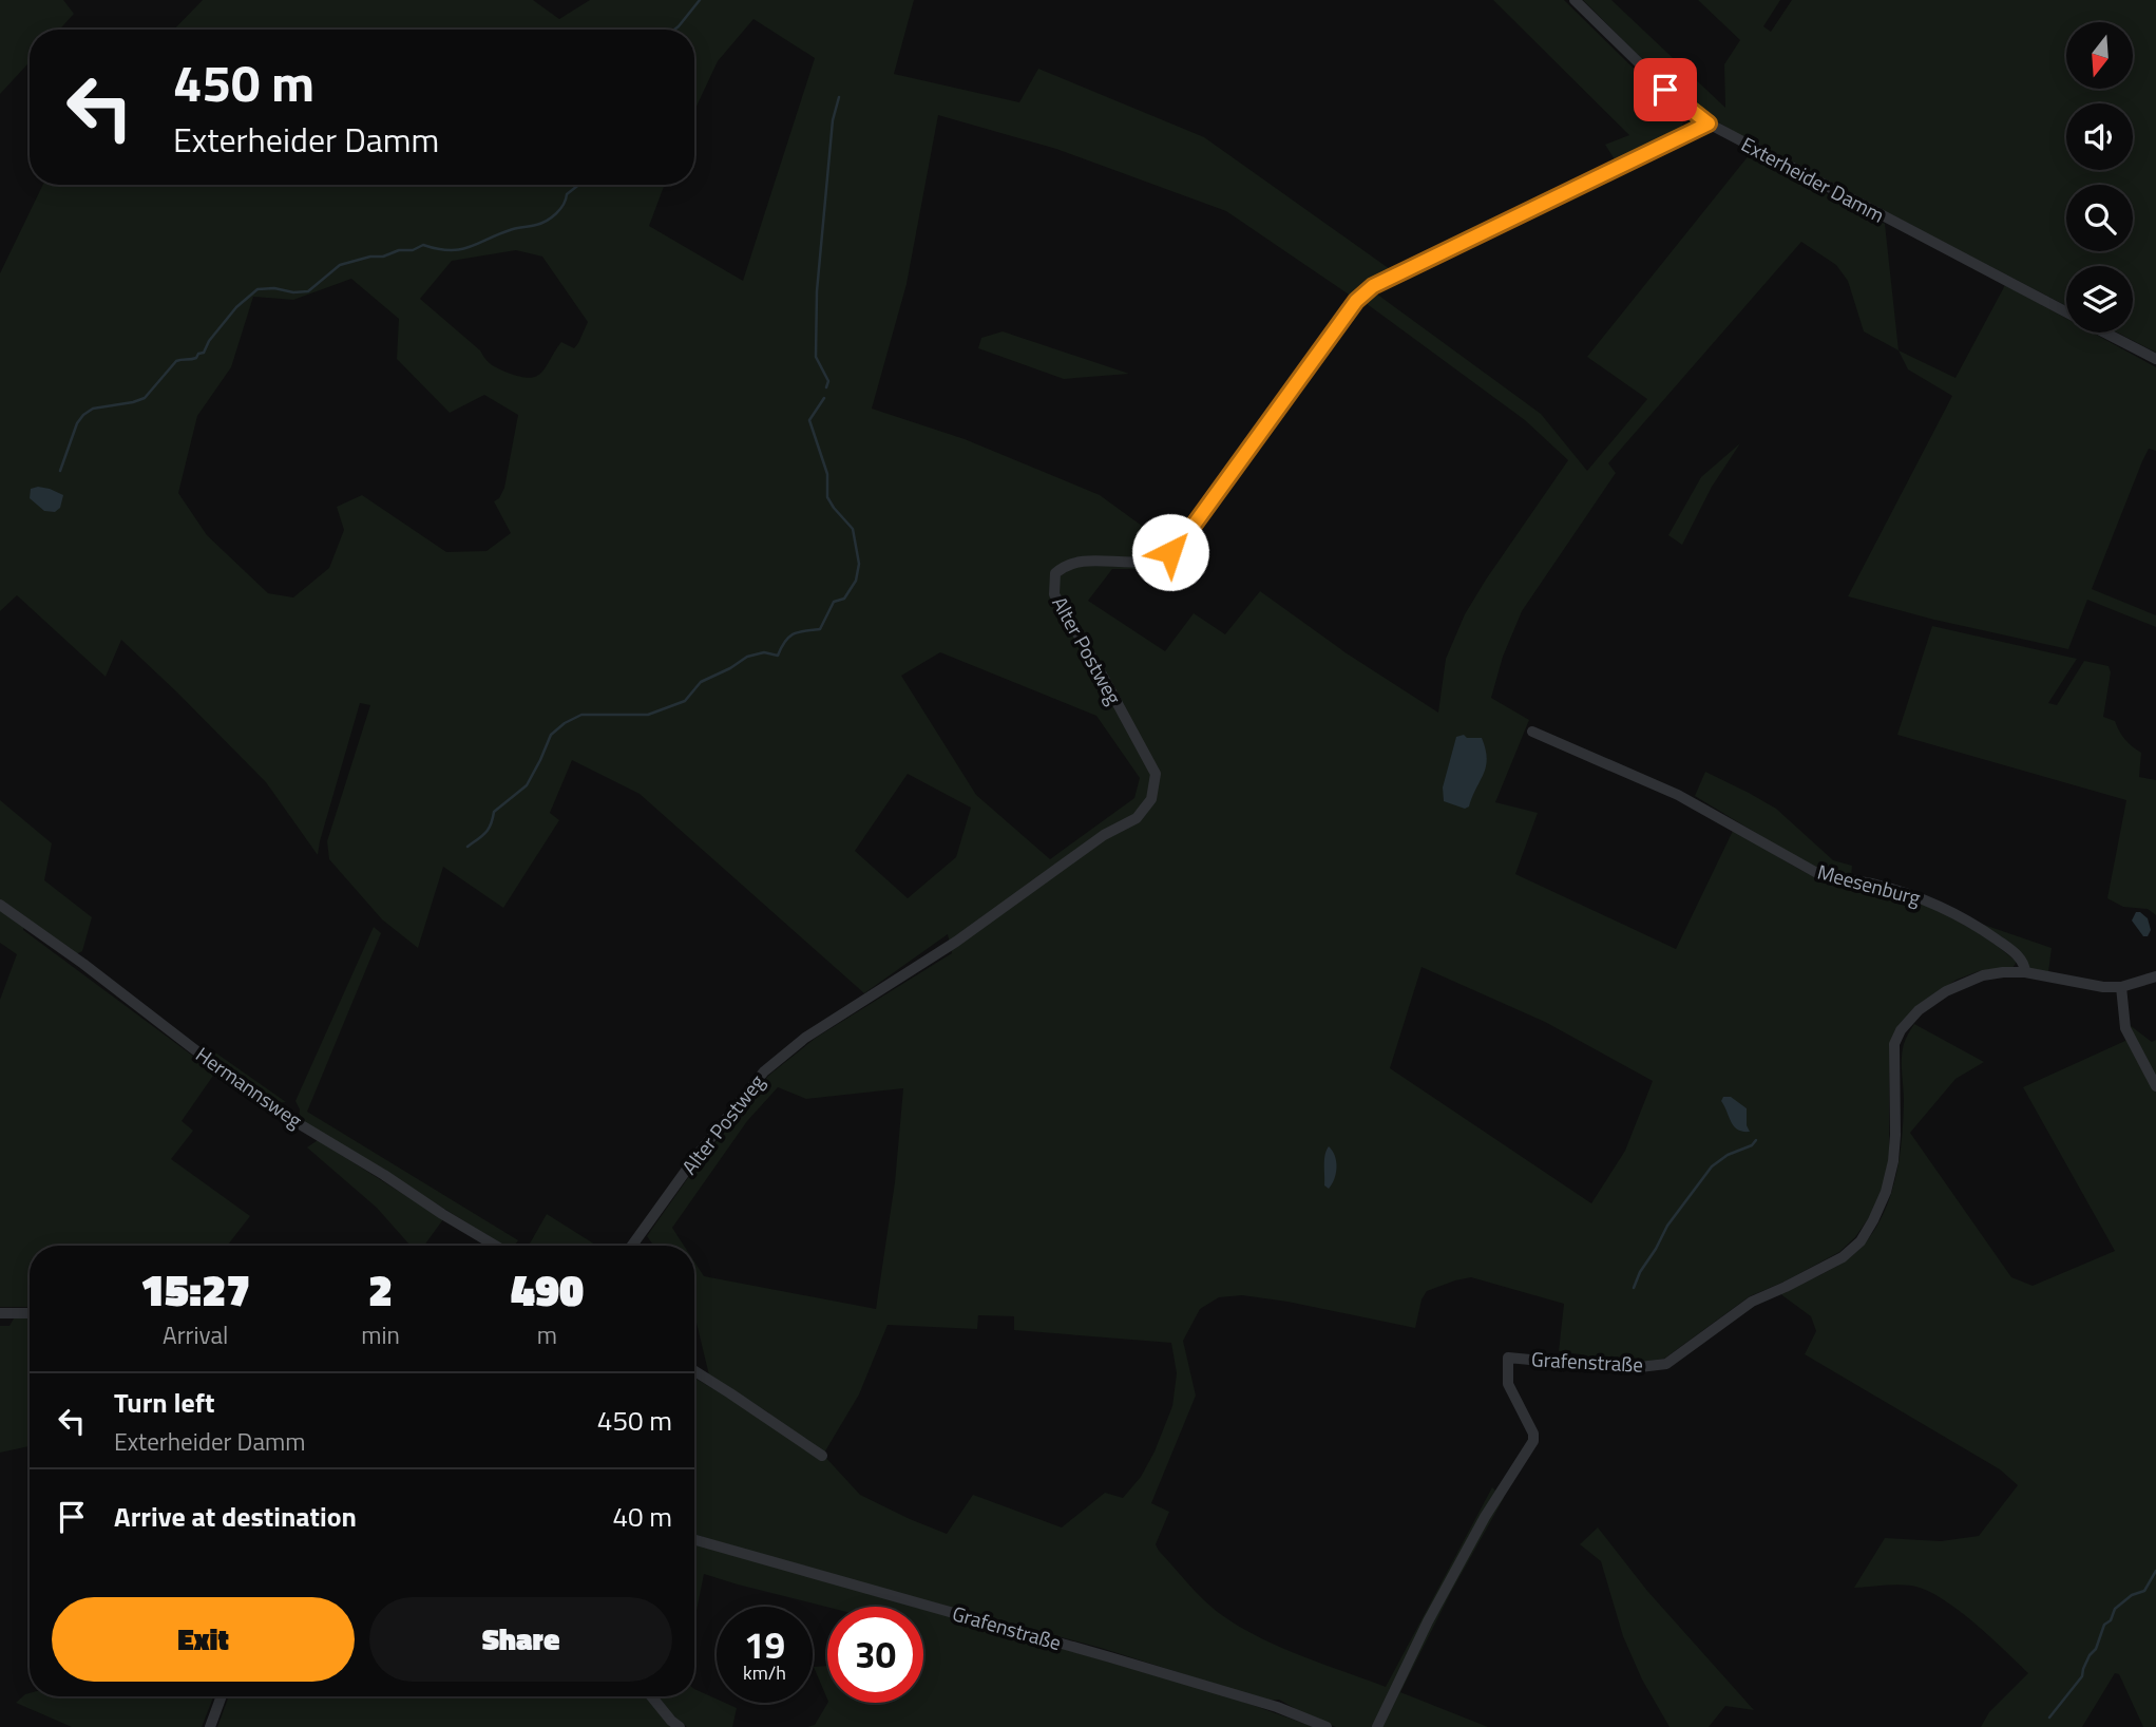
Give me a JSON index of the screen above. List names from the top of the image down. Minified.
{"streets":{"street":["Exterheider Damm","Alter Postweg","Meesenburg","Hermannsweg","Grafenstraße"]},"crossings":[["Exterheider Damm","Alter Postweg"],["Meesenburg","Grafenstraße"]],"north":"bottom","page":{"turn":["450 m","Exterheider Damm"],"eta":["15:27","Arrival","2","min","490","m"],"list":[{"name":"Turn left","note":"Exterheider Damm","value":"450 m"},{"name":"Arrive at destination","value":"40 m"}],"buttons":["Exit","Share"],"speed":"19 km/h","limit":"30"}}
